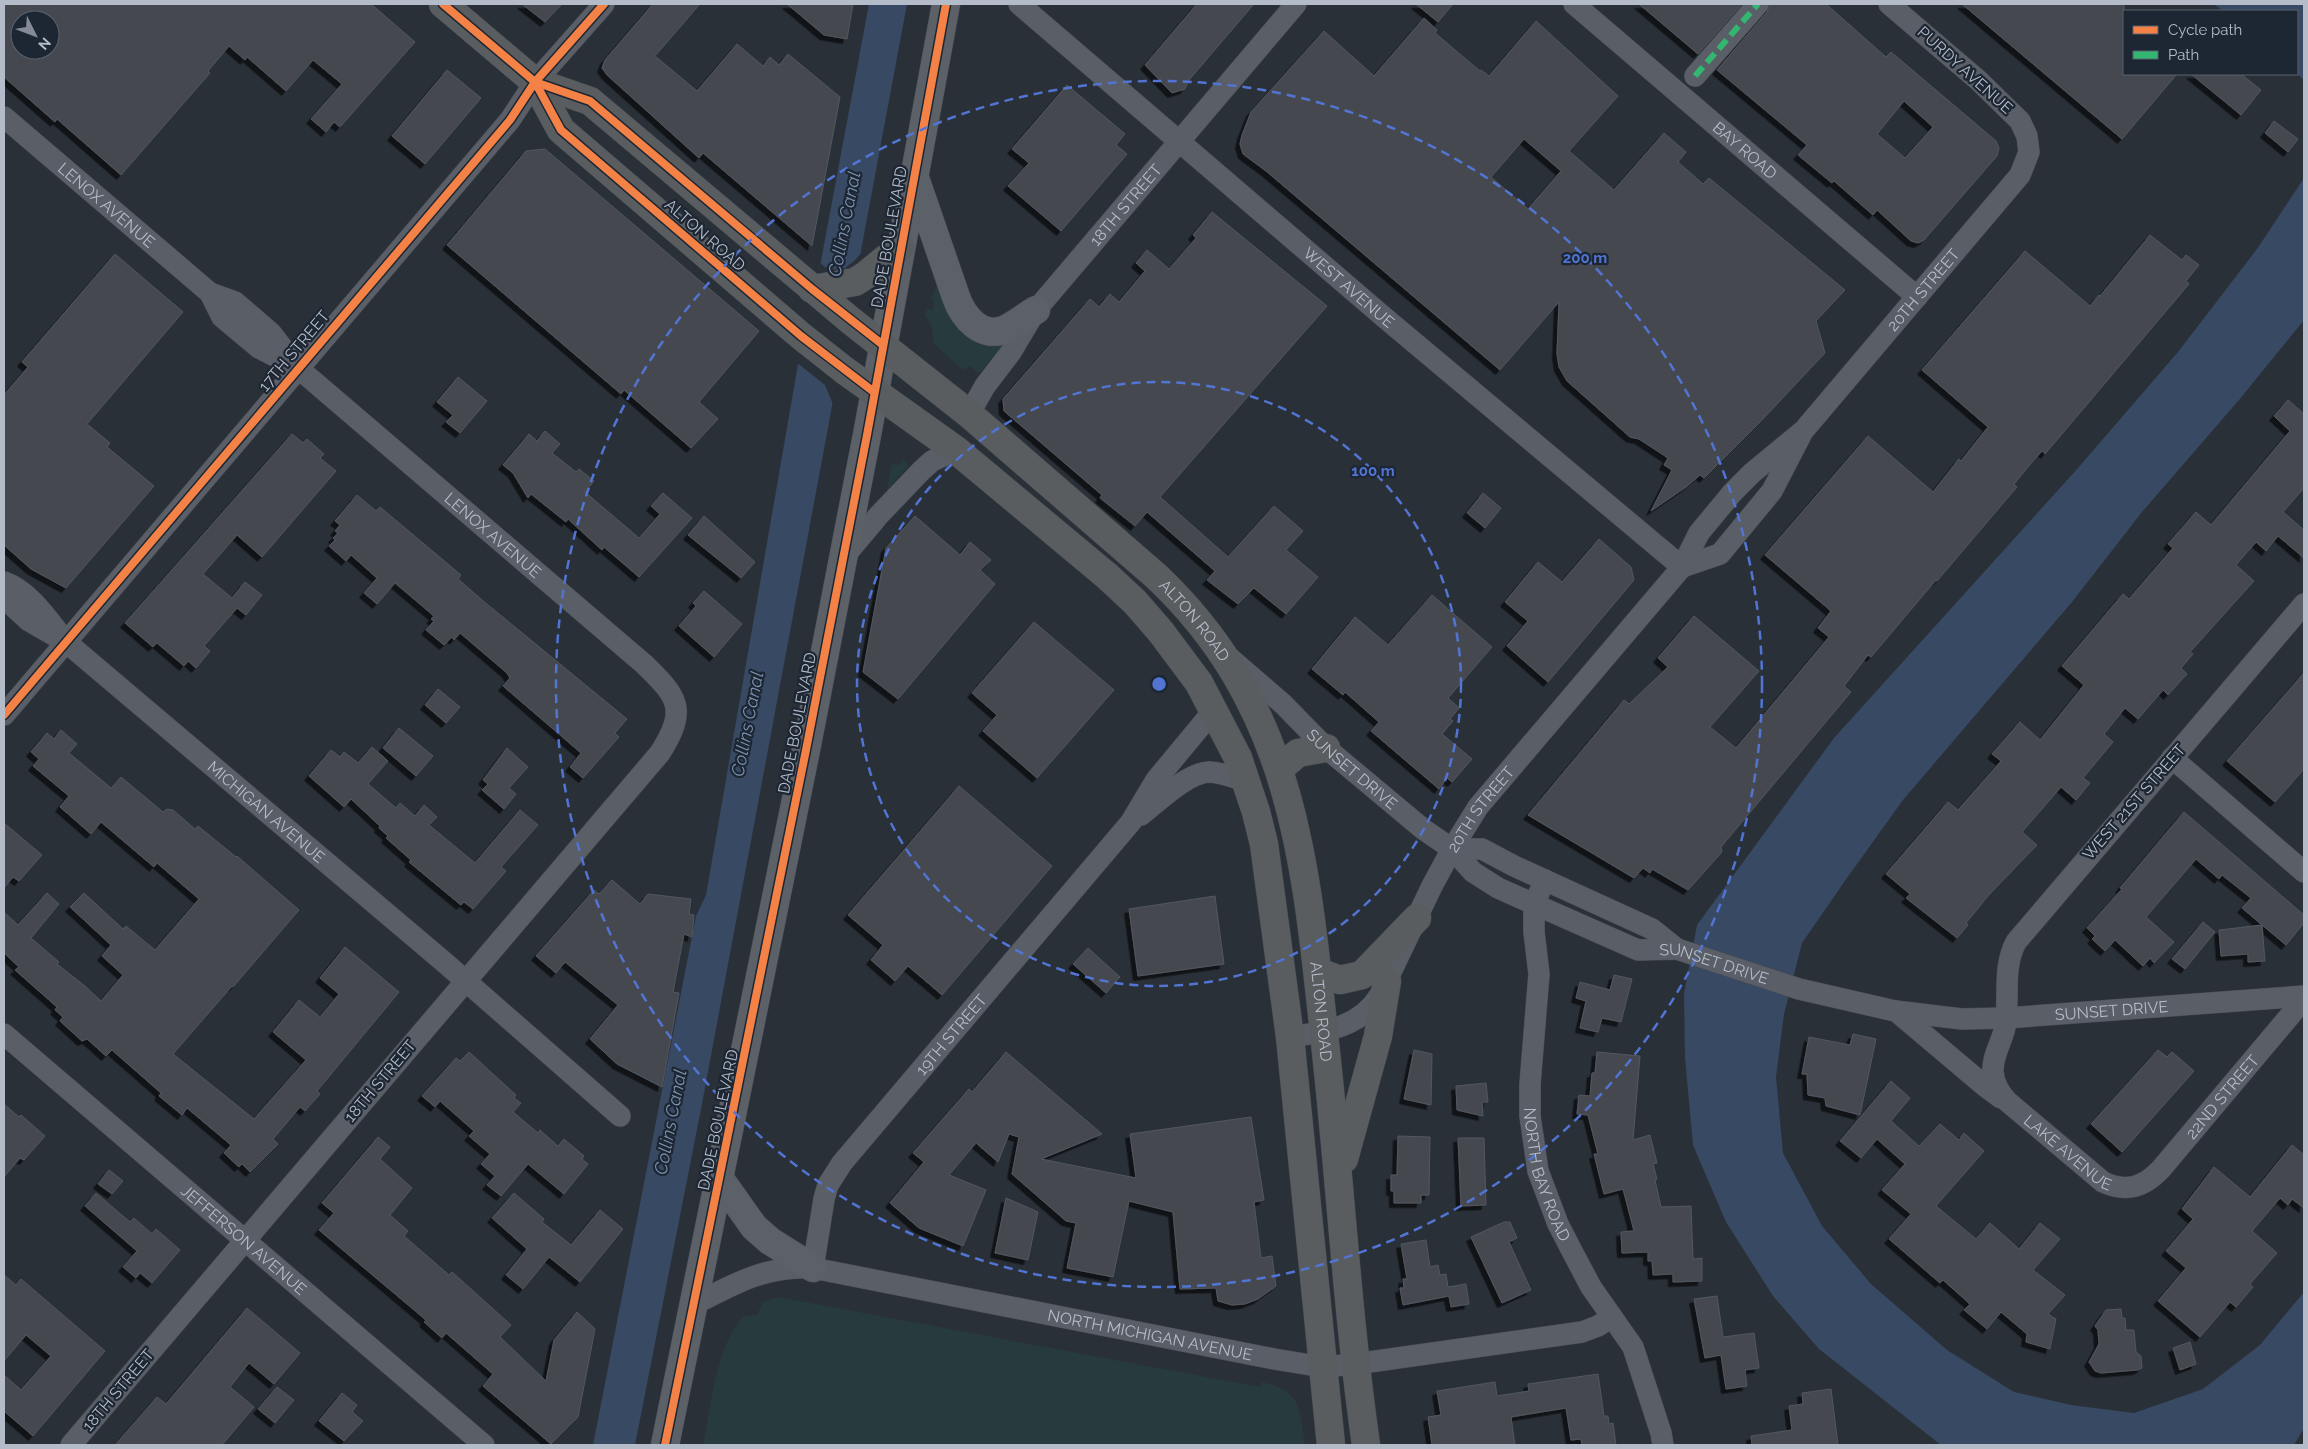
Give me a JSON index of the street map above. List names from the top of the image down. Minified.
{"streets":{"highway":["ALTON ROAD"],"main road":["DADE BOULEVARD"],"street":["PURDY AVENUE","BAY ROAD","18TH STREET","LENOX AVENUE","WEST AVENUE","20TH STREET","17TH STREET","SUNSET DRIVE","WEST 21ST STREET","MICHIGAN AVENUE","19TH STREET","22ND STREET","LAKE AVENUE","NORTH BAY ROAD","JEFFERSON AVENUE","NORTH MICHIGAN AVENUE"]},"crossings":[["PURDY AVENUE","20TH STREET"],["BAY ROAD","20TH STREET"],["18TH STREET","LENOX AVENUE"],["18TH STREET","ALTON ROAD"],["18TH STREET","WEST AVENUE"],["18TH STREET","MICHIGAN AVENUE"],["18TH STREET","JEFFERSON AVENUE"],["LENOX AVENUE","17TH STREET"],["ALTON ROAD","DADE BOULEVARD"],["ALTON ROAD","20TH STREET"],["ALTON ROAD","17TH STREET"],["ALTON ROAD","SUNSET DRIVE"],["ALTON ROAD","19TH STREET"],["ALTON ROAD","NORTH MICHIGAN AVENUE"],["DADE BOULEVARD","NORTH MICHIGAN AVENUE"],["WEST AVENUE","20TH STREET"],["20TH STREET","SUNSET DRIVE"],["17TH STREET","MICHIGAN AVENUE"],["SUNSET DRIVE","WEST 21ST STREET"],["SUNSET DRIVE","22ND STREET"],["SUNSET DRIVE","LAKE AVENUE"],["SUNSET DRIVE","NORTH BAY ROAD"],["WEST 21ST STREET","LAKE AVENUE"],["19TH STREET","NORTH MICHIGAN AVENUE"],["22ND STREET","LAKE AVENUE"],["NORTH BAY ROAD","NORTH MICHIGAN AVENUE"]],"water":["Collins Canal"],"legend":["Cycle path","Path"],"north":"bottom right","rings":["200 m","100 m"]}
